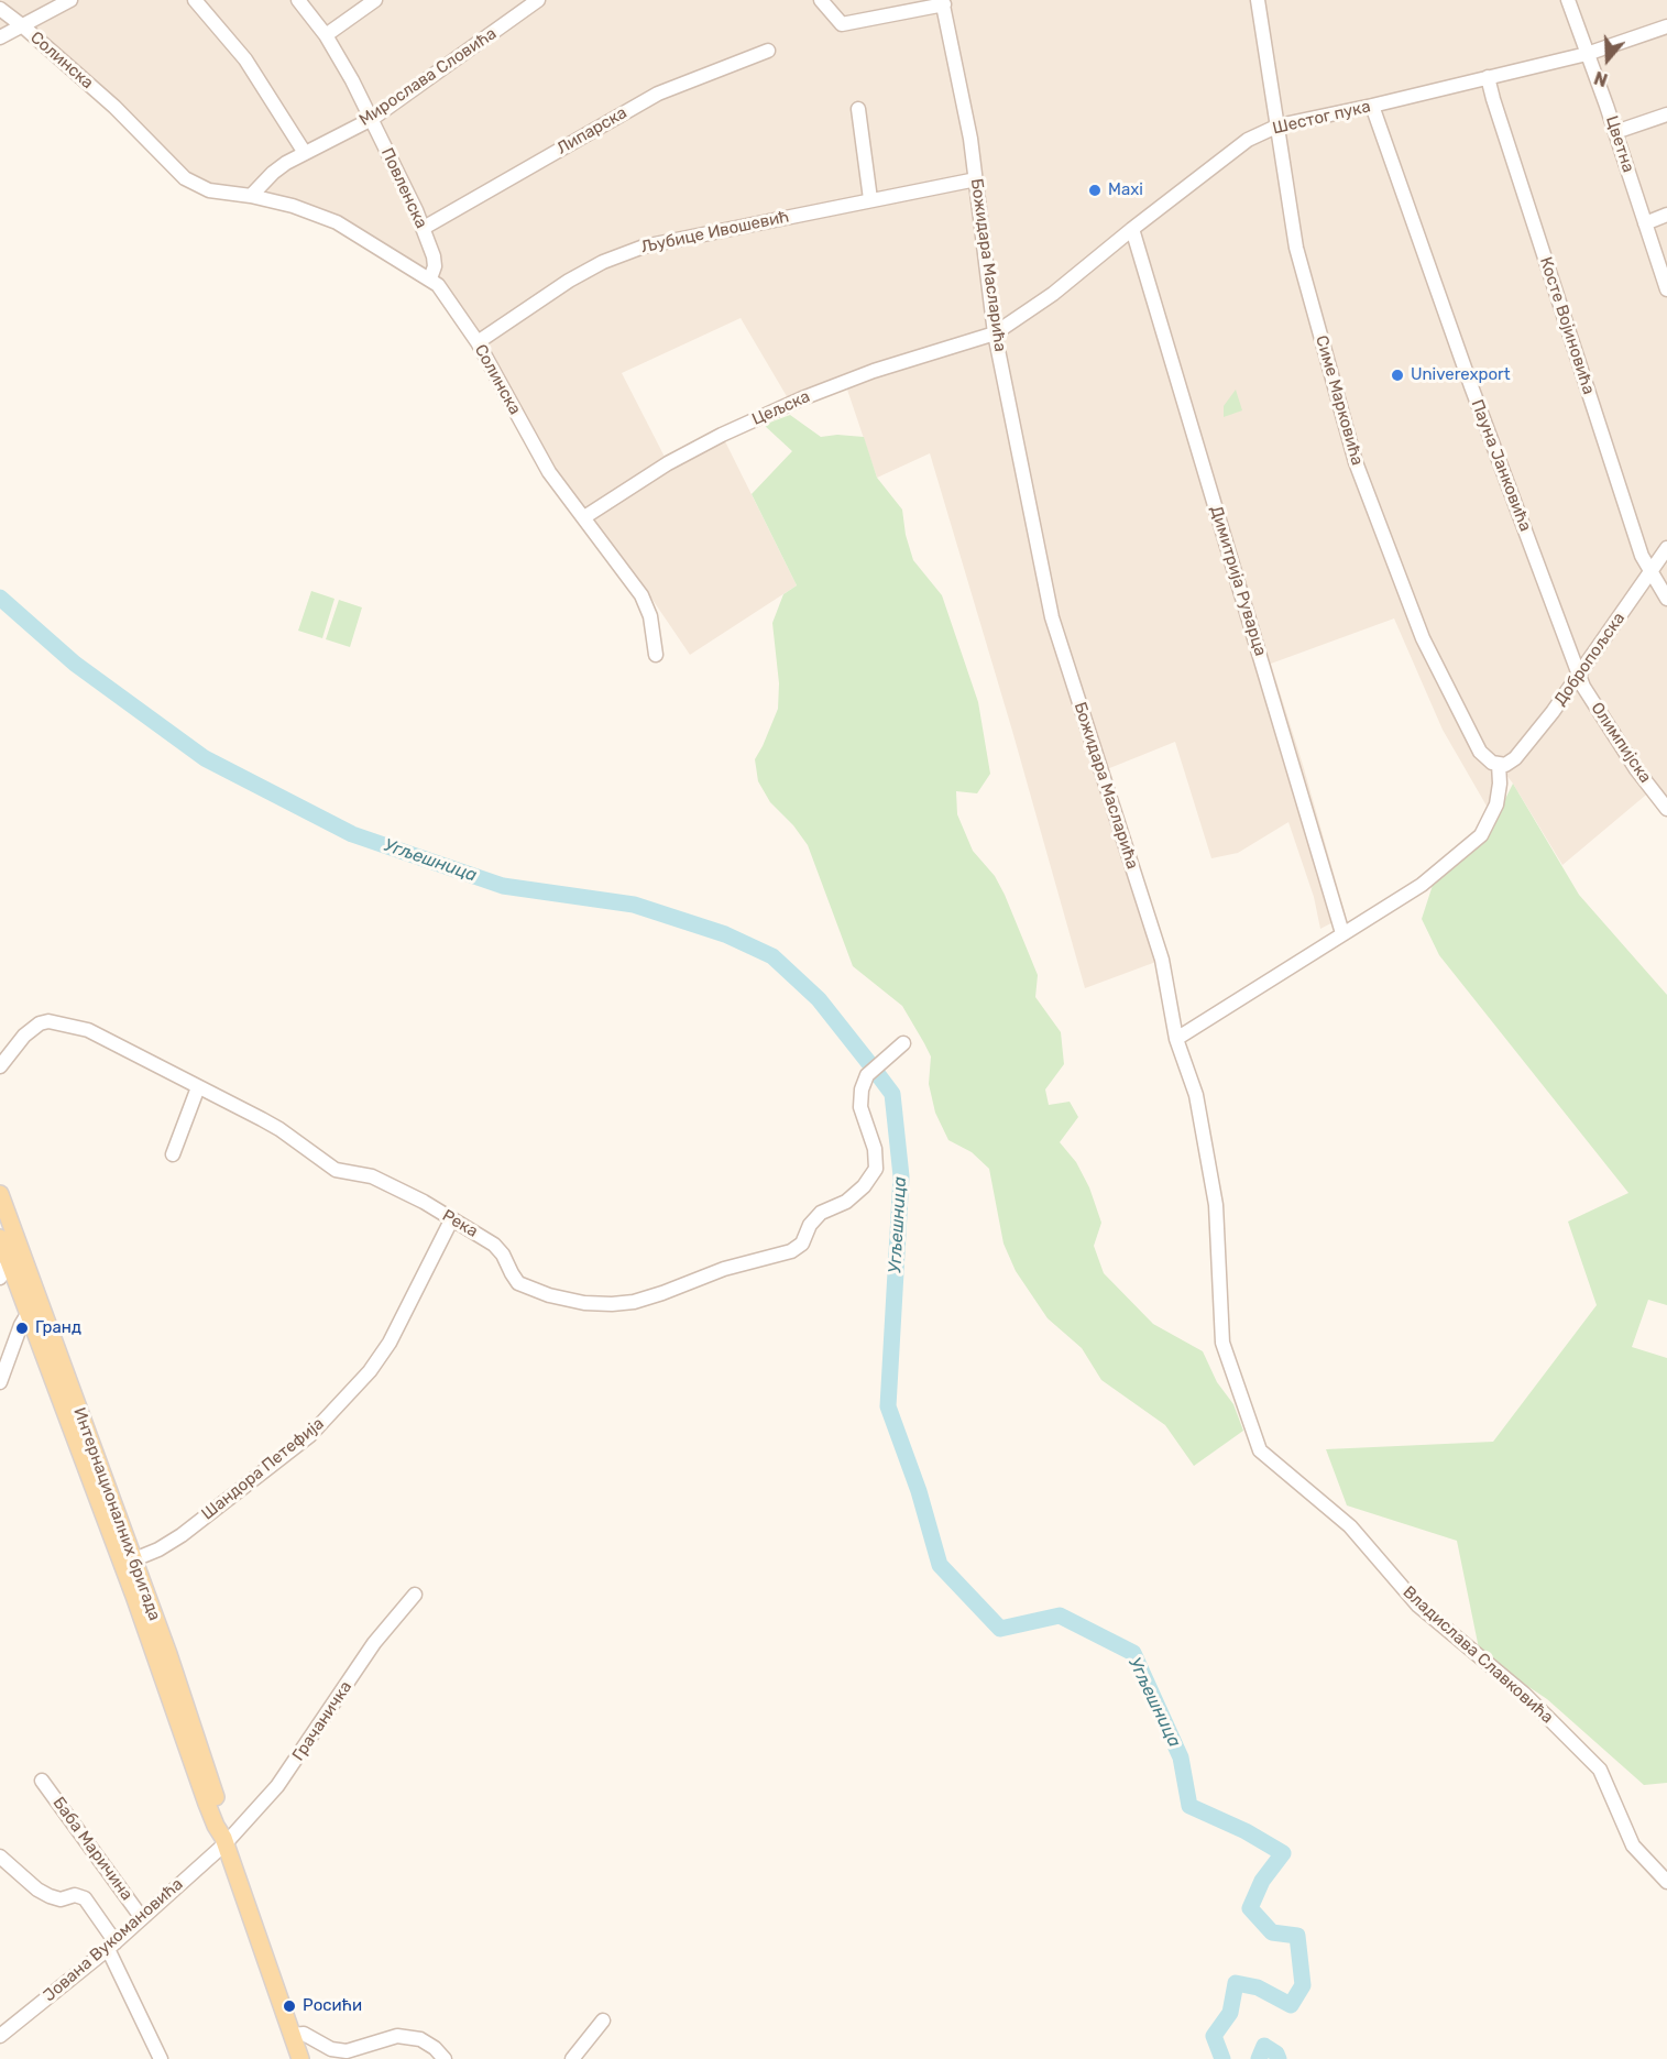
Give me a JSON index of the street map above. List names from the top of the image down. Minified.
{"streets":{"main road":["Интернационалних бригада"],"street":["Солинска","Мирослава Словића","Шестог пука","Липарска","Цветна","Повленска","Љубице Ивошевић","Божидара Масларића","Косте Војиновића","Симе Марковића","Цељска","Пауна Јанковића","Димитрија Руварца","Добропољска","Олимпијска","Река","Шандора Петефија","Владислава Славковића","Грачаничка","Баба Маричина","Јована Вукомановића"]},"crossings":[["Солинска","Повленска"],["Солинска","Љубице Ивошевић"],["Солинска","Цељска"],["Мирослава Словића","Повленска"],["Шестог пука","Цветна"],["Шестог пука","Божидара Масларића"],["Шестог пука","Косте Војиновића"],["Шестог пука","Симе Марковића"],["Шестог пука","Цељска"],["Шестог пука","Пауна Јанковића"],["Шестог пука","Димитрија Руварца"],["Липарска","Повленска"],["Љубице Ивошевић","Божидара Масларића"],["Божидара Масларића","Цељска"],["Божидара Масларића","Владислава Славковића"],["Косте Војиновића","Добропољска"],["Симе Марковића","Добропољска"],["Пауна Јанковића","Добропољска"],["Пауна Јанковића","Олимпијска"],["Добропољска","Олимпијска"],["Река","Шандора Петефија"],["Шандора Петефија","Интернационалних бригада"],["Интернационалних бригада","Грачаничка"],["Интернационалних бригада","Јована Вукомановића"],["Грачаничка","Јована Вукомановића"],["Баба Маричина","Јована Вукомановића"]],"water":["Угљешница"],"places":["Maxi","Univerexport","Гранд","Росићи"],"north":"bottom"}
